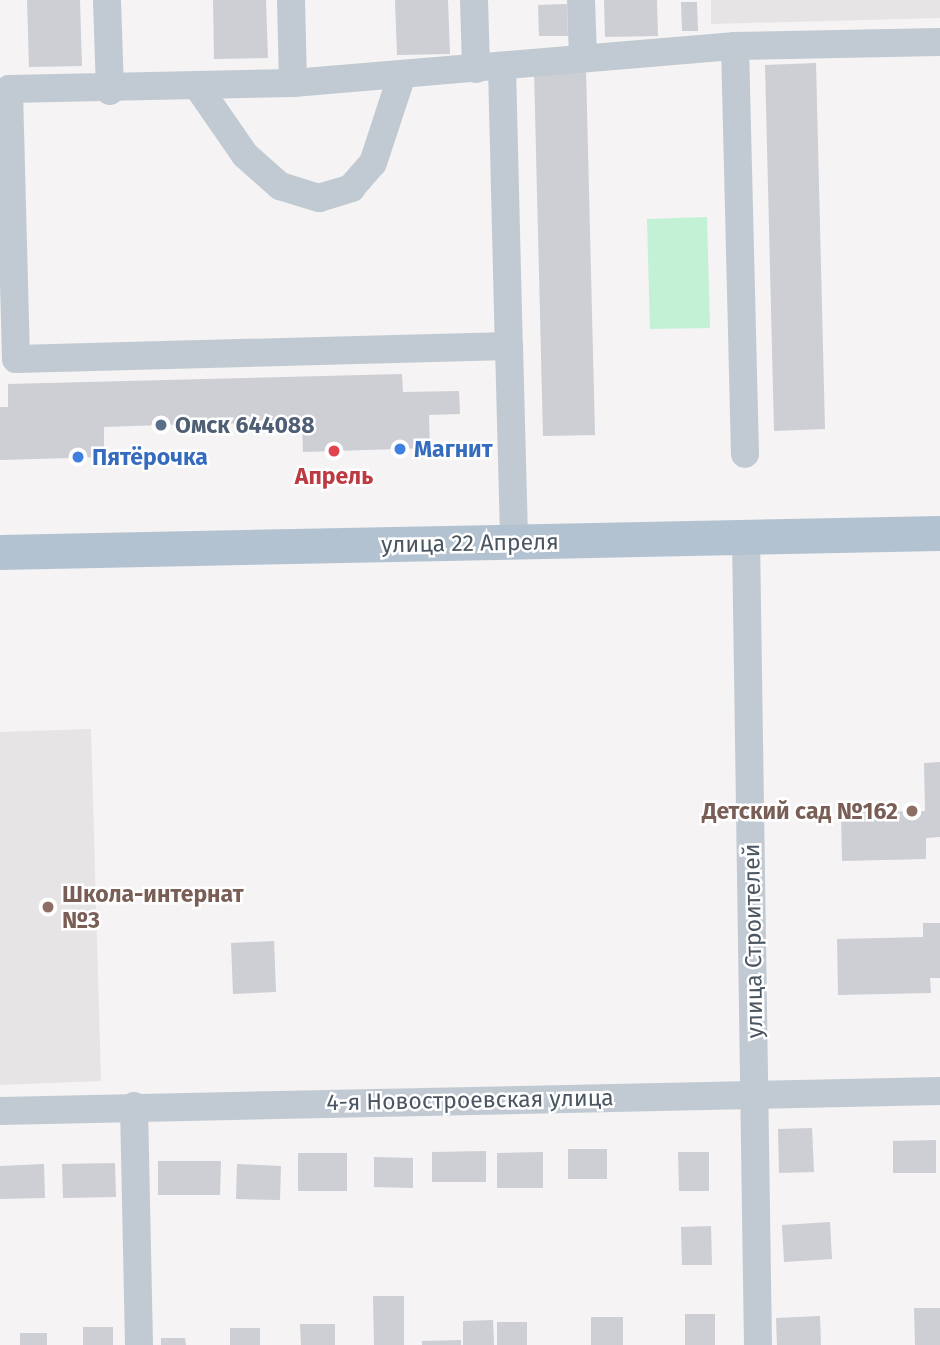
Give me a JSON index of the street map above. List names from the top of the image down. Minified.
{"streets":{"main road":["улица 22 Апреля"],"street":["улица Строителей","4-я Новостроевская улица"]},"crossings":[["улица 22 Апреля","улица Строителей"],["улица Строителей","4-я Новостроевская улица"]],"places":["Омск 644088","Магнит","Апрель","Пятёрочка","Детский сад №162","Школа-интернат №3"]}
